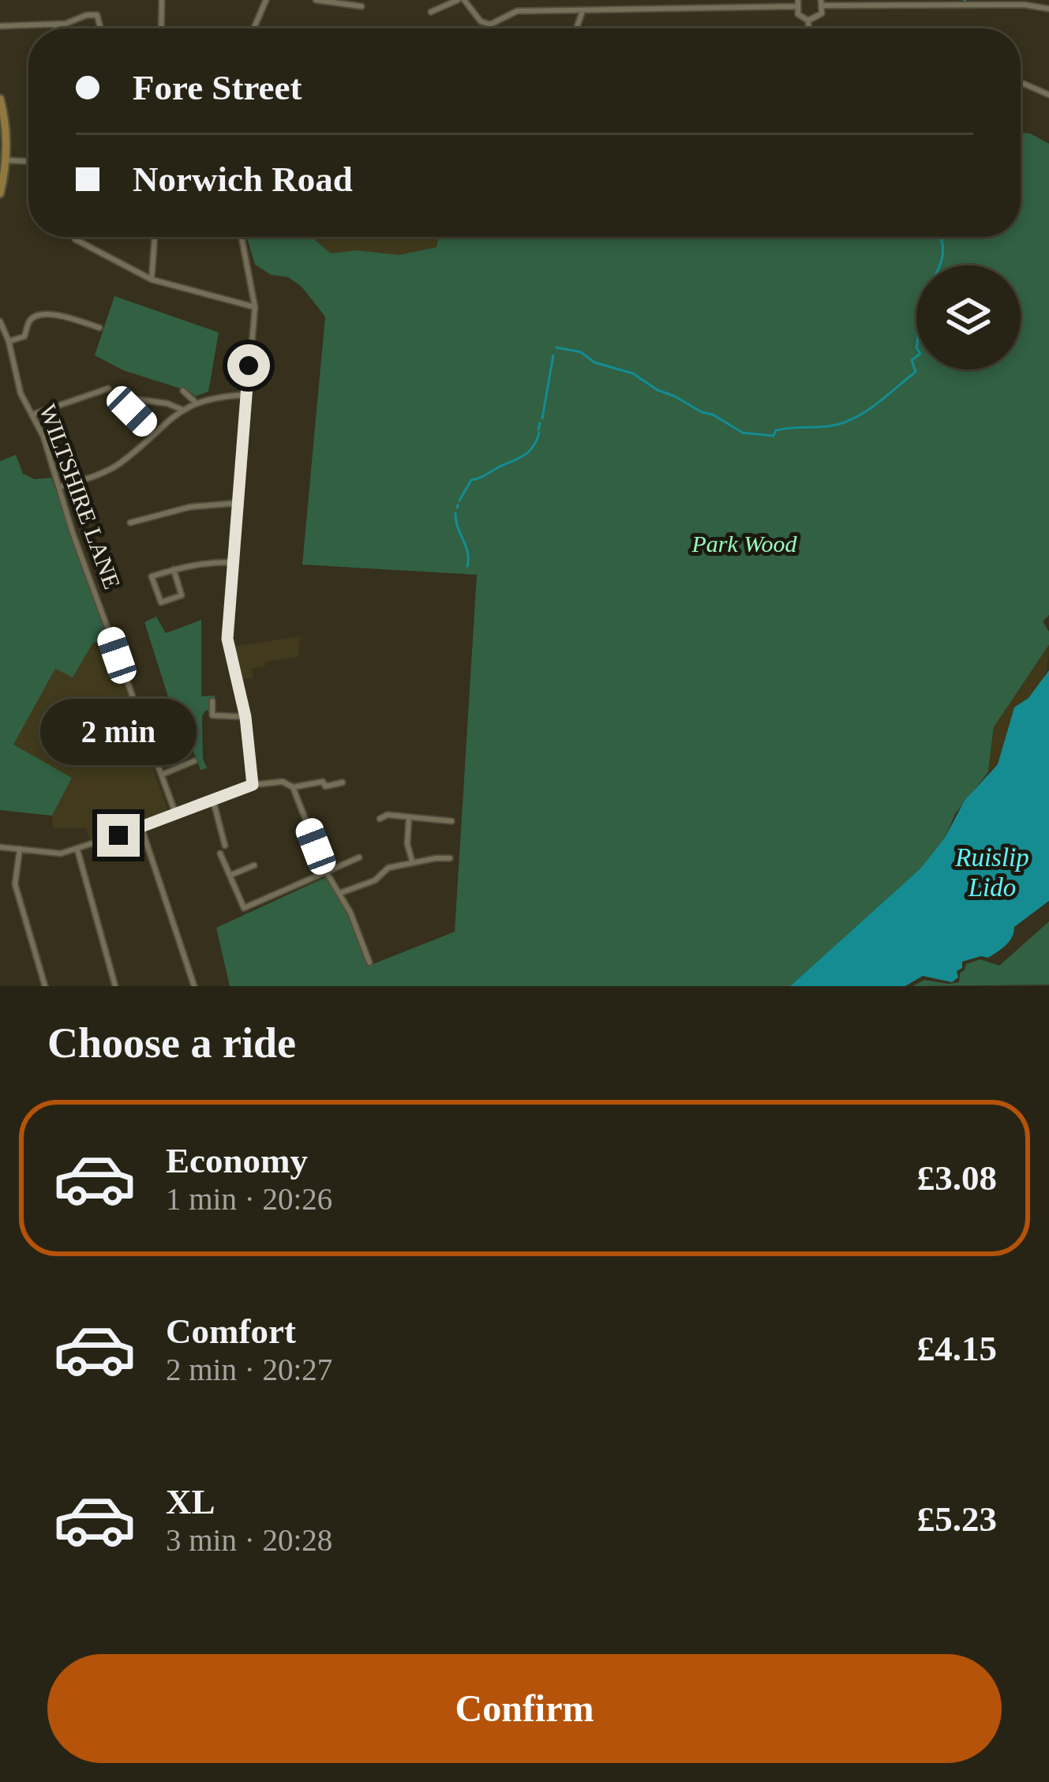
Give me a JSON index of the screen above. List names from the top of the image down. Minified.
{"streets":{"street":["WILTSHIRE LANE"]},"water":["Ruislip Lido"],"parks":["Park Wood"],"page":{"banner":["Fore Street","Norwich Road"],"bubble":"2 min","heading":"Choose a ride","list":[{"name":"Economy","note":"1 min · 20:26","value":"£3.08"},{"name":"Comfort","note":"2 min · 20:27","value":"£4.15"},{"name":"XL","note":"3 min · 20:28","value":"£5.23"}],"buttons":"Confirm"}}
